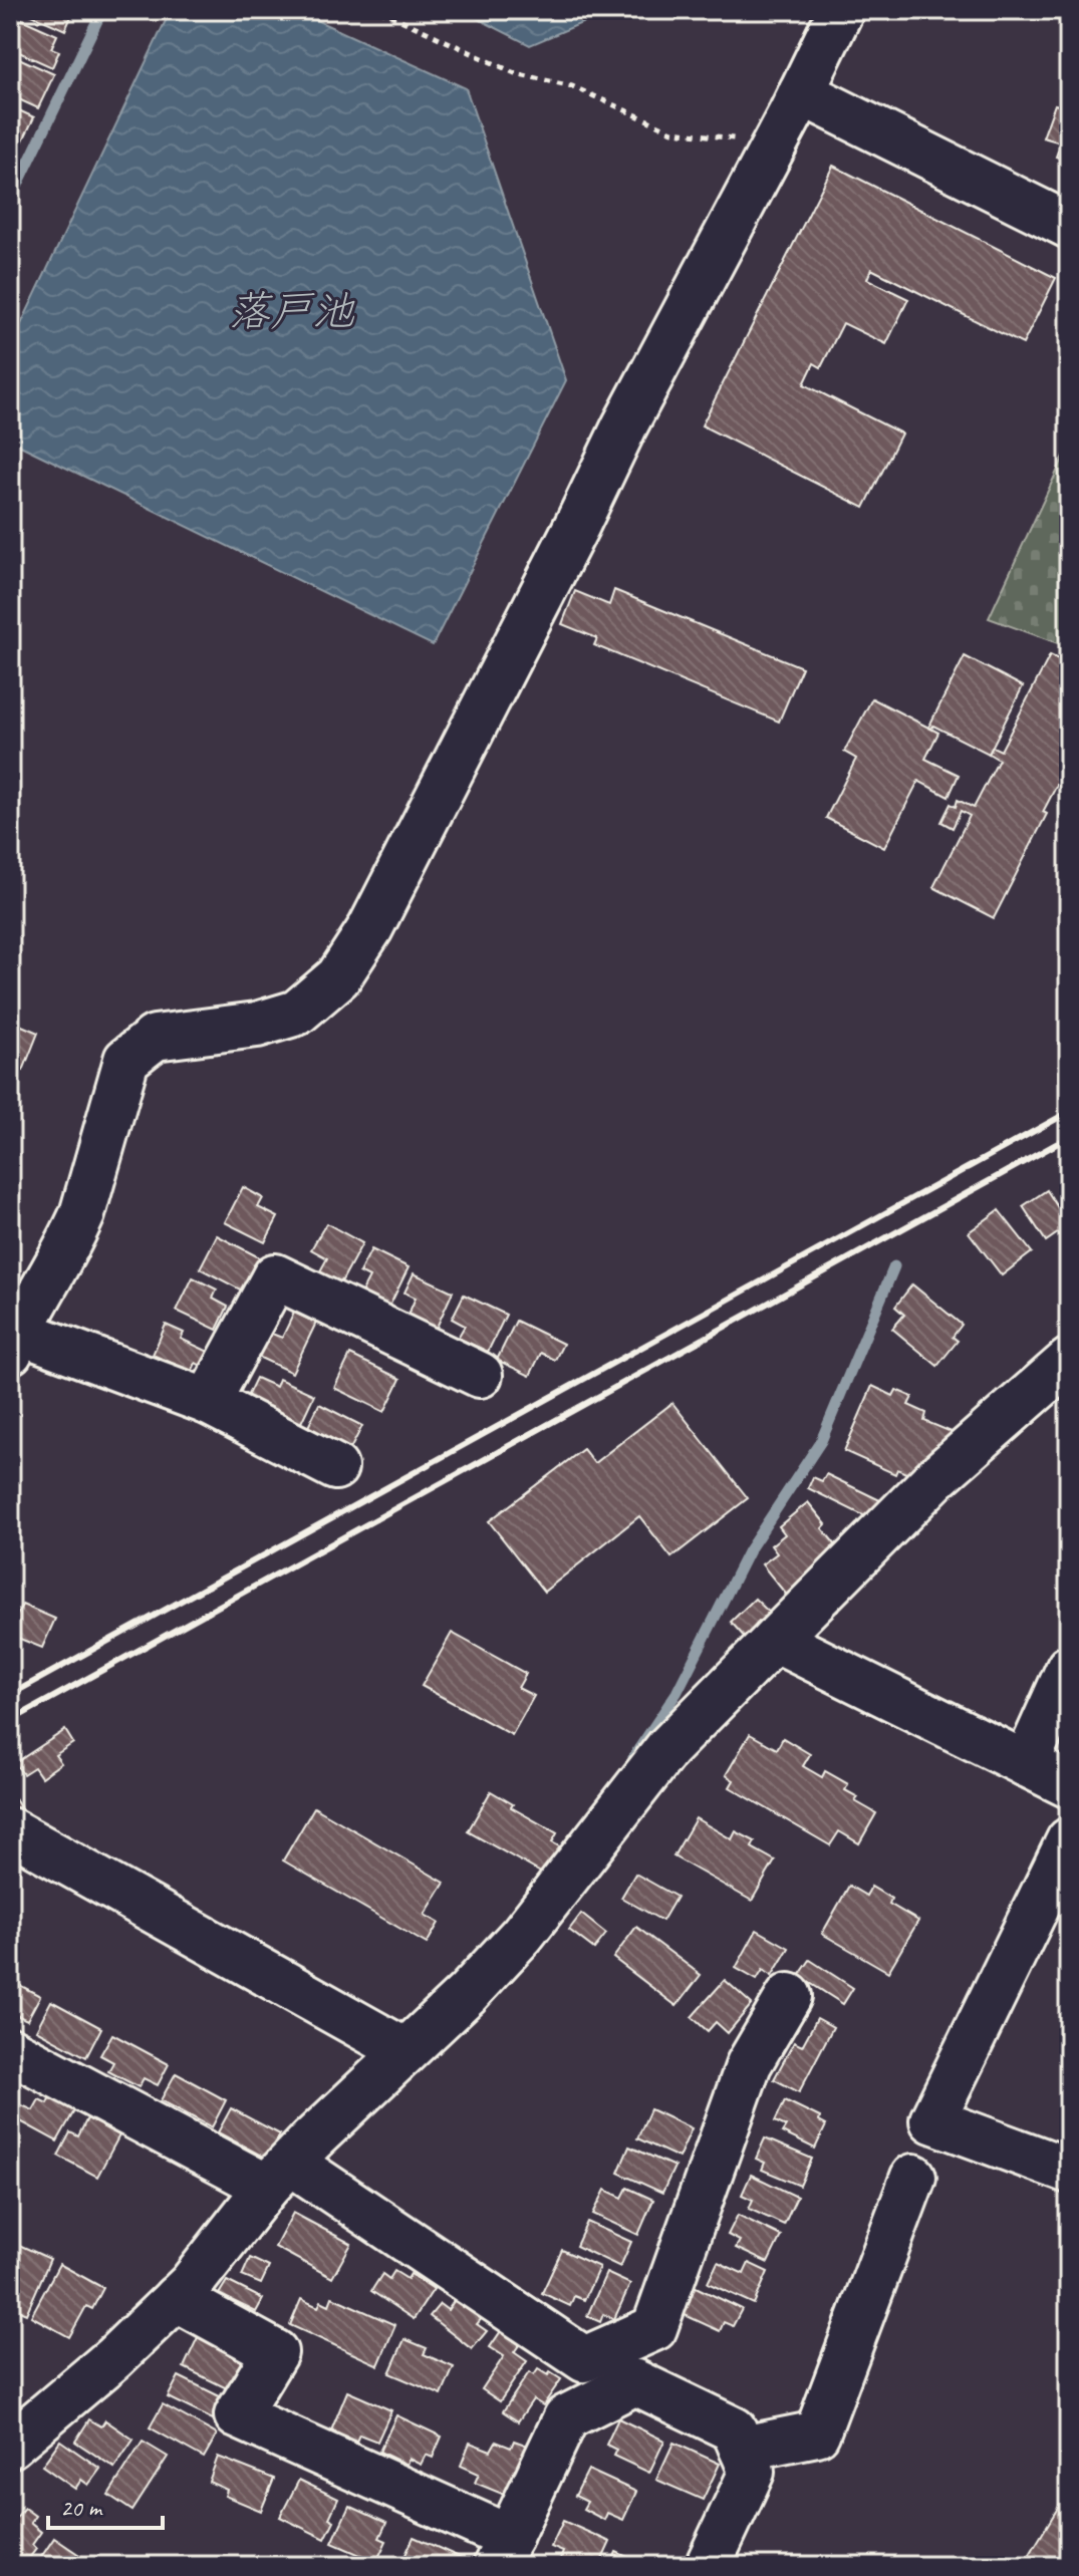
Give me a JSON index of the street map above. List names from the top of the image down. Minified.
{"water":["落戸池"],"scale_bar":"20 m"}
